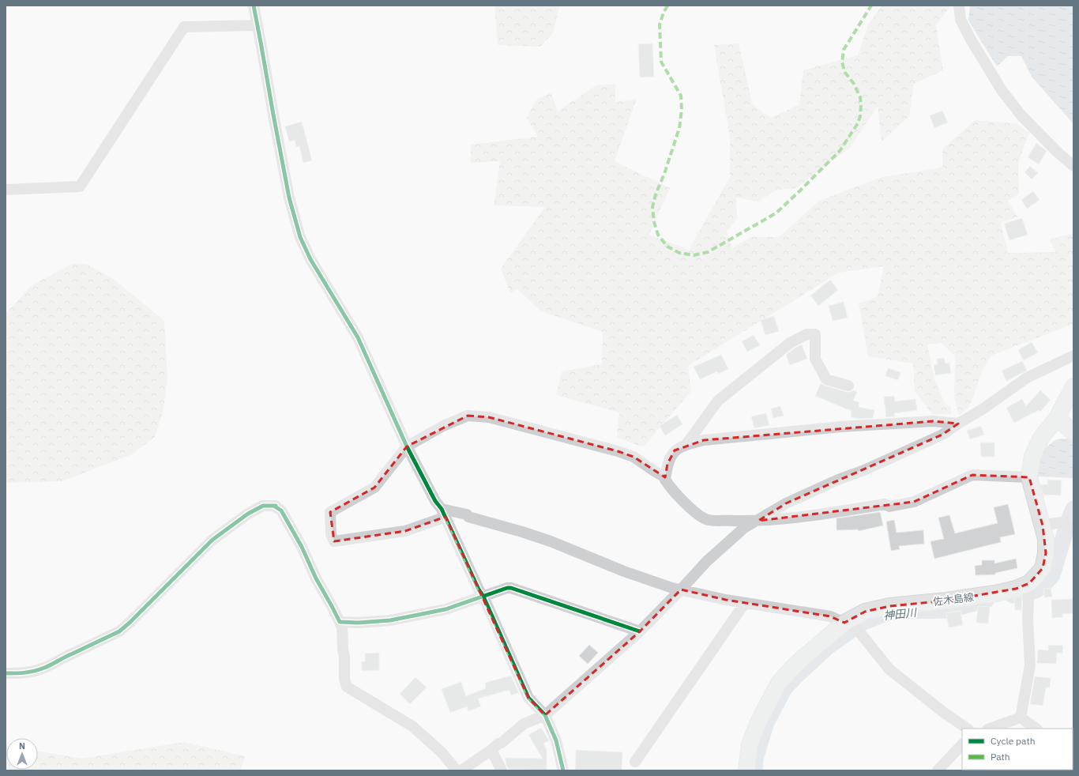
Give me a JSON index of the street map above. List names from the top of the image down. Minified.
{"streets":{"main road":["佐木島線"]},"water":["神田川"],"legend":["Cycle path","Path"],"north":"top"}
